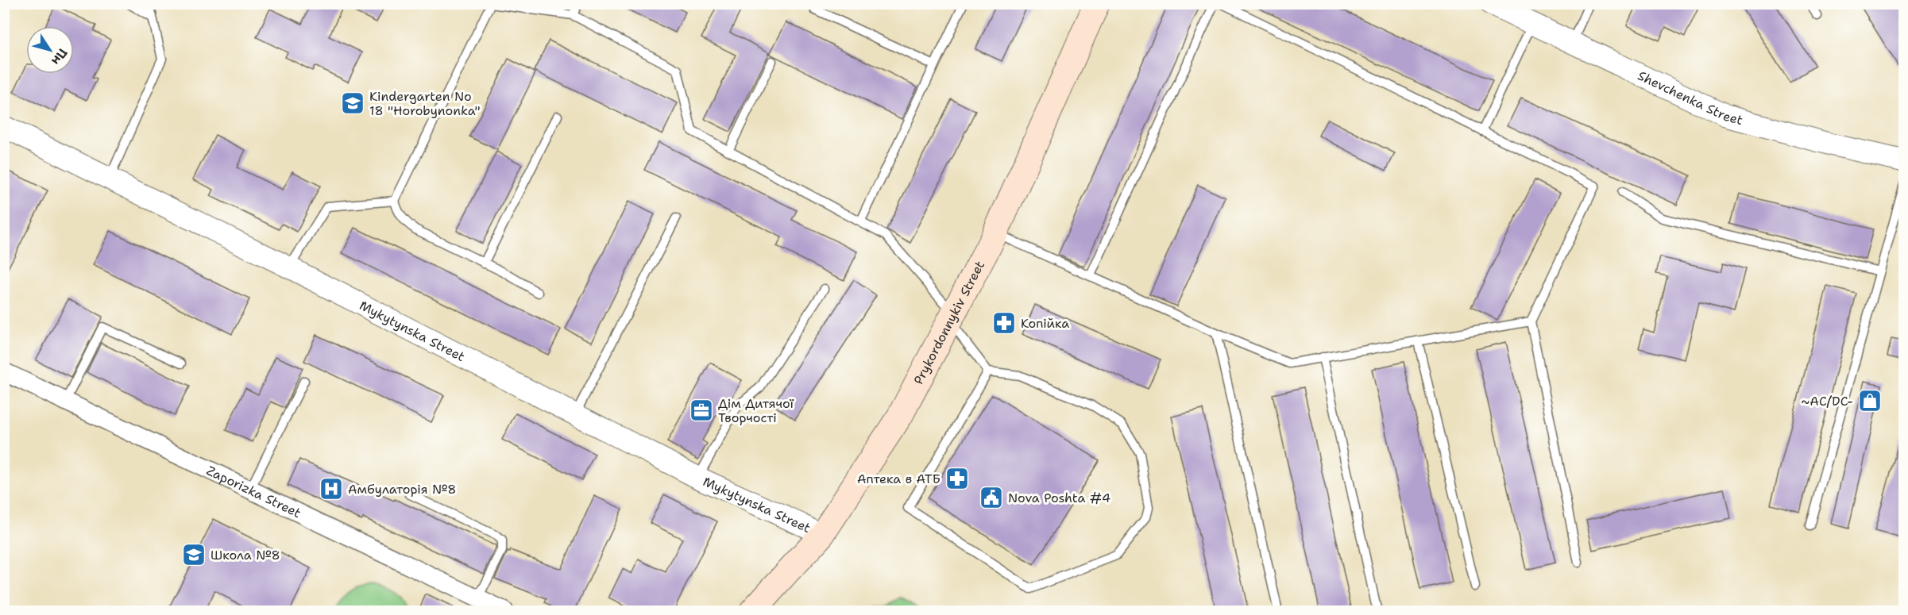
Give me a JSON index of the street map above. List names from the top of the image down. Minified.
{"streets":{"main road":["Prykordonnykiv Street"],"street":["Shevchenka Street","Mykytynska Street","Zaporizka Street"]},"crossings":[["Prykordonnykiv Street","Mykytynska Street"]],"places":{"school or university":["Kindergarten No 18 \"Horobynonka\"","Школа №8"],"pharmacy":["Копійка","Аптека в АТБ"],"shop":["~AC/DC-"],"office":["Дім Дитячої Творчості"],"hospital":["Амбулаторія №8"],"public building":["Nova Poshta #4"]},"north":"bottom right"}
